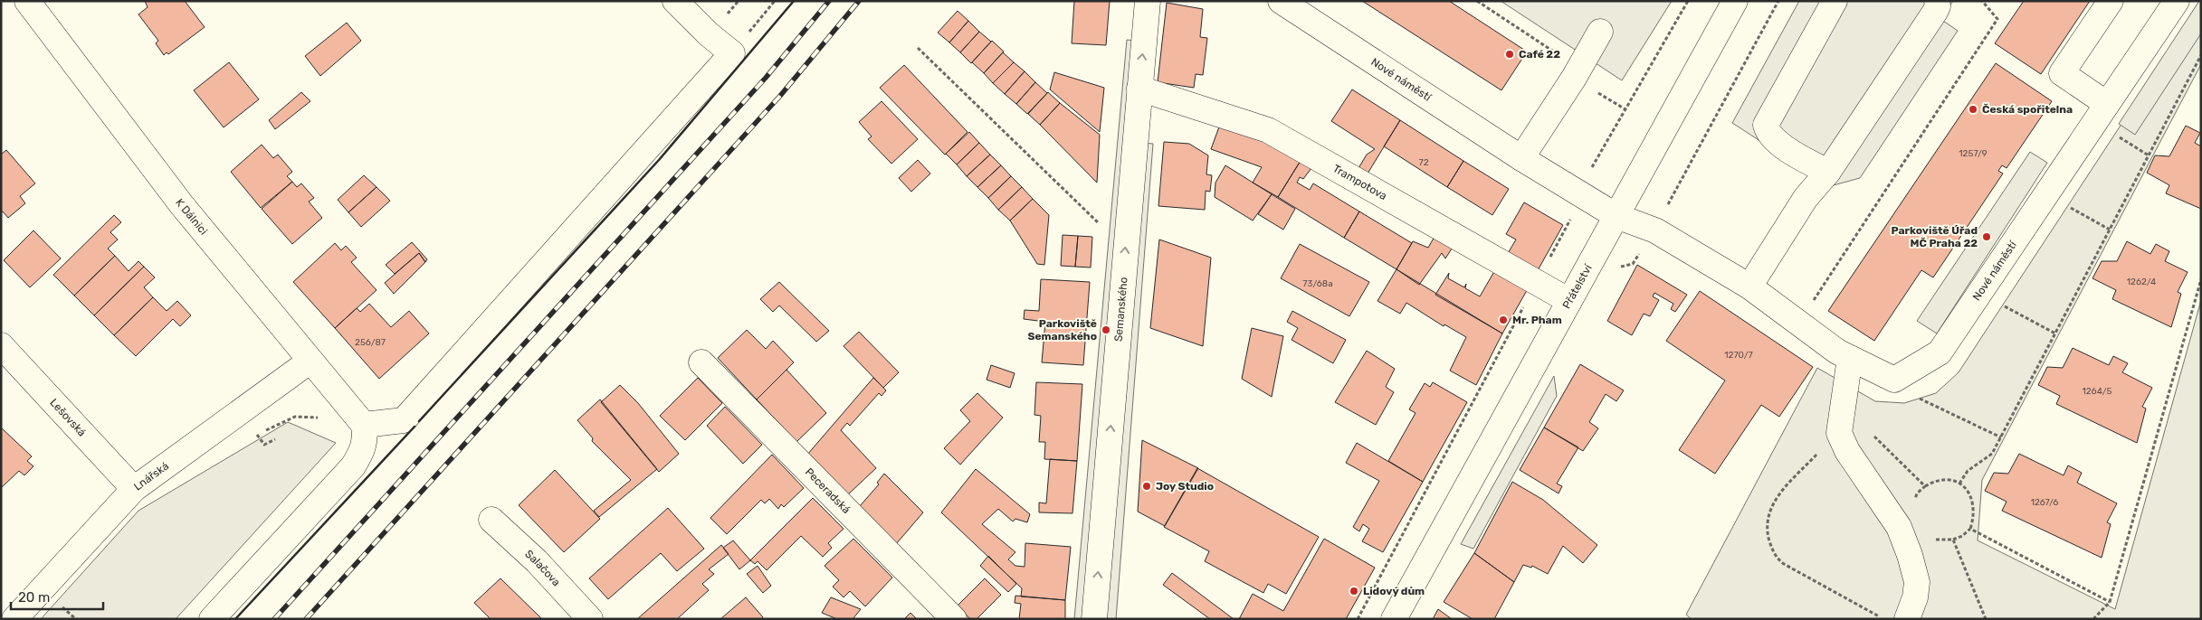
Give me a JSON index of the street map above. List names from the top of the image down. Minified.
{"streets":{"street":["Nové náměstí","Trampotova","K Dálnici","Přátelství","Semanského","Lešovská","Lnářská","Peceradská","Salačova"]},"crossings":[["Nové náměstí","Přátelství"],["Trampotova","Přátelství"],["Trampotova","Semanského"],["K Dálnici","Lnářská"],["Lešovská","Lnářská"]],"one_way":["Semanského"],"places":["Café 22","Česká spořitelna","Parkoviště Úřad MČ Praha 22","Mr. Pham","Parkoviště Semanského","Joy Studio","Lidový dům"],"house_numbers":["1257/9","72","1262/4","73/68a","256/87","1270/7","1264/5","1267/6"],"scale_bar":"20 m"}
